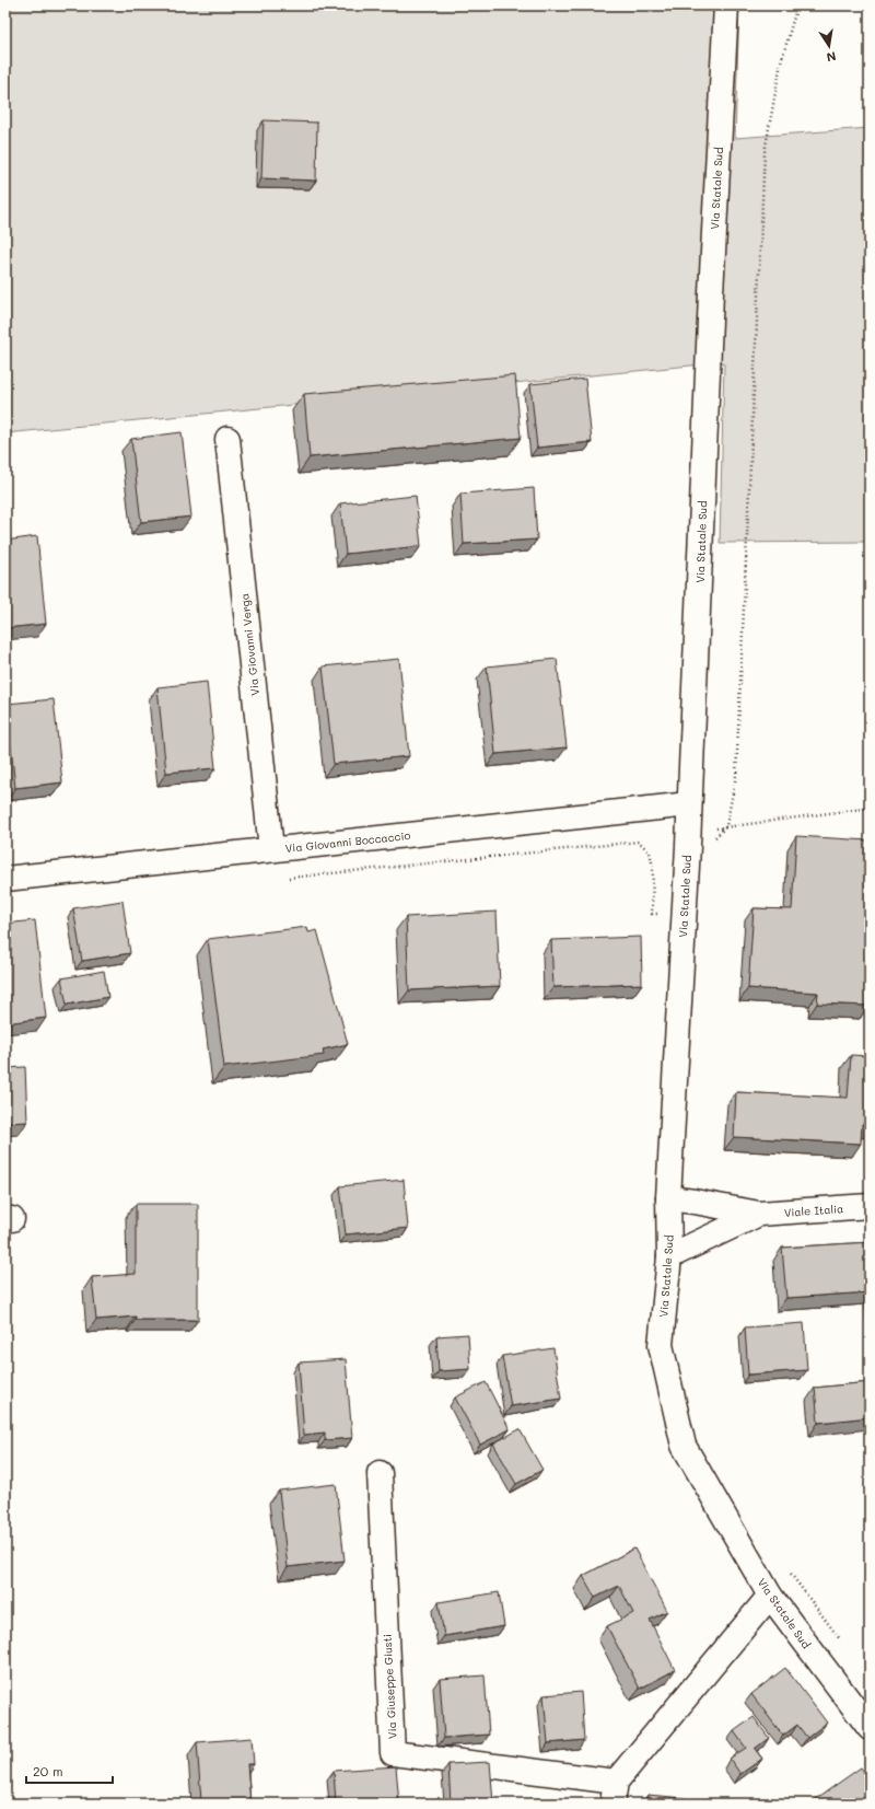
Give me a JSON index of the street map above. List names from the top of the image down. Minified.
{"streets":{"street":["Via Statale Sud","Via Giovanni Verga","Via Giovanni Boccaccio","Viale Italia","Via Giuseppe Giusti"]},"crossings":[["Via Statale Sud","Via Giovanni Boccaccio"],["Via Statale Sud","Viale Italia"],["Via Statale Sud","Via Giuseppe Giusti"],["Via Giovanni Verga","Via Giovanni Boccaccio"]],"scale_bar":"20 m","north":"bottom"}
